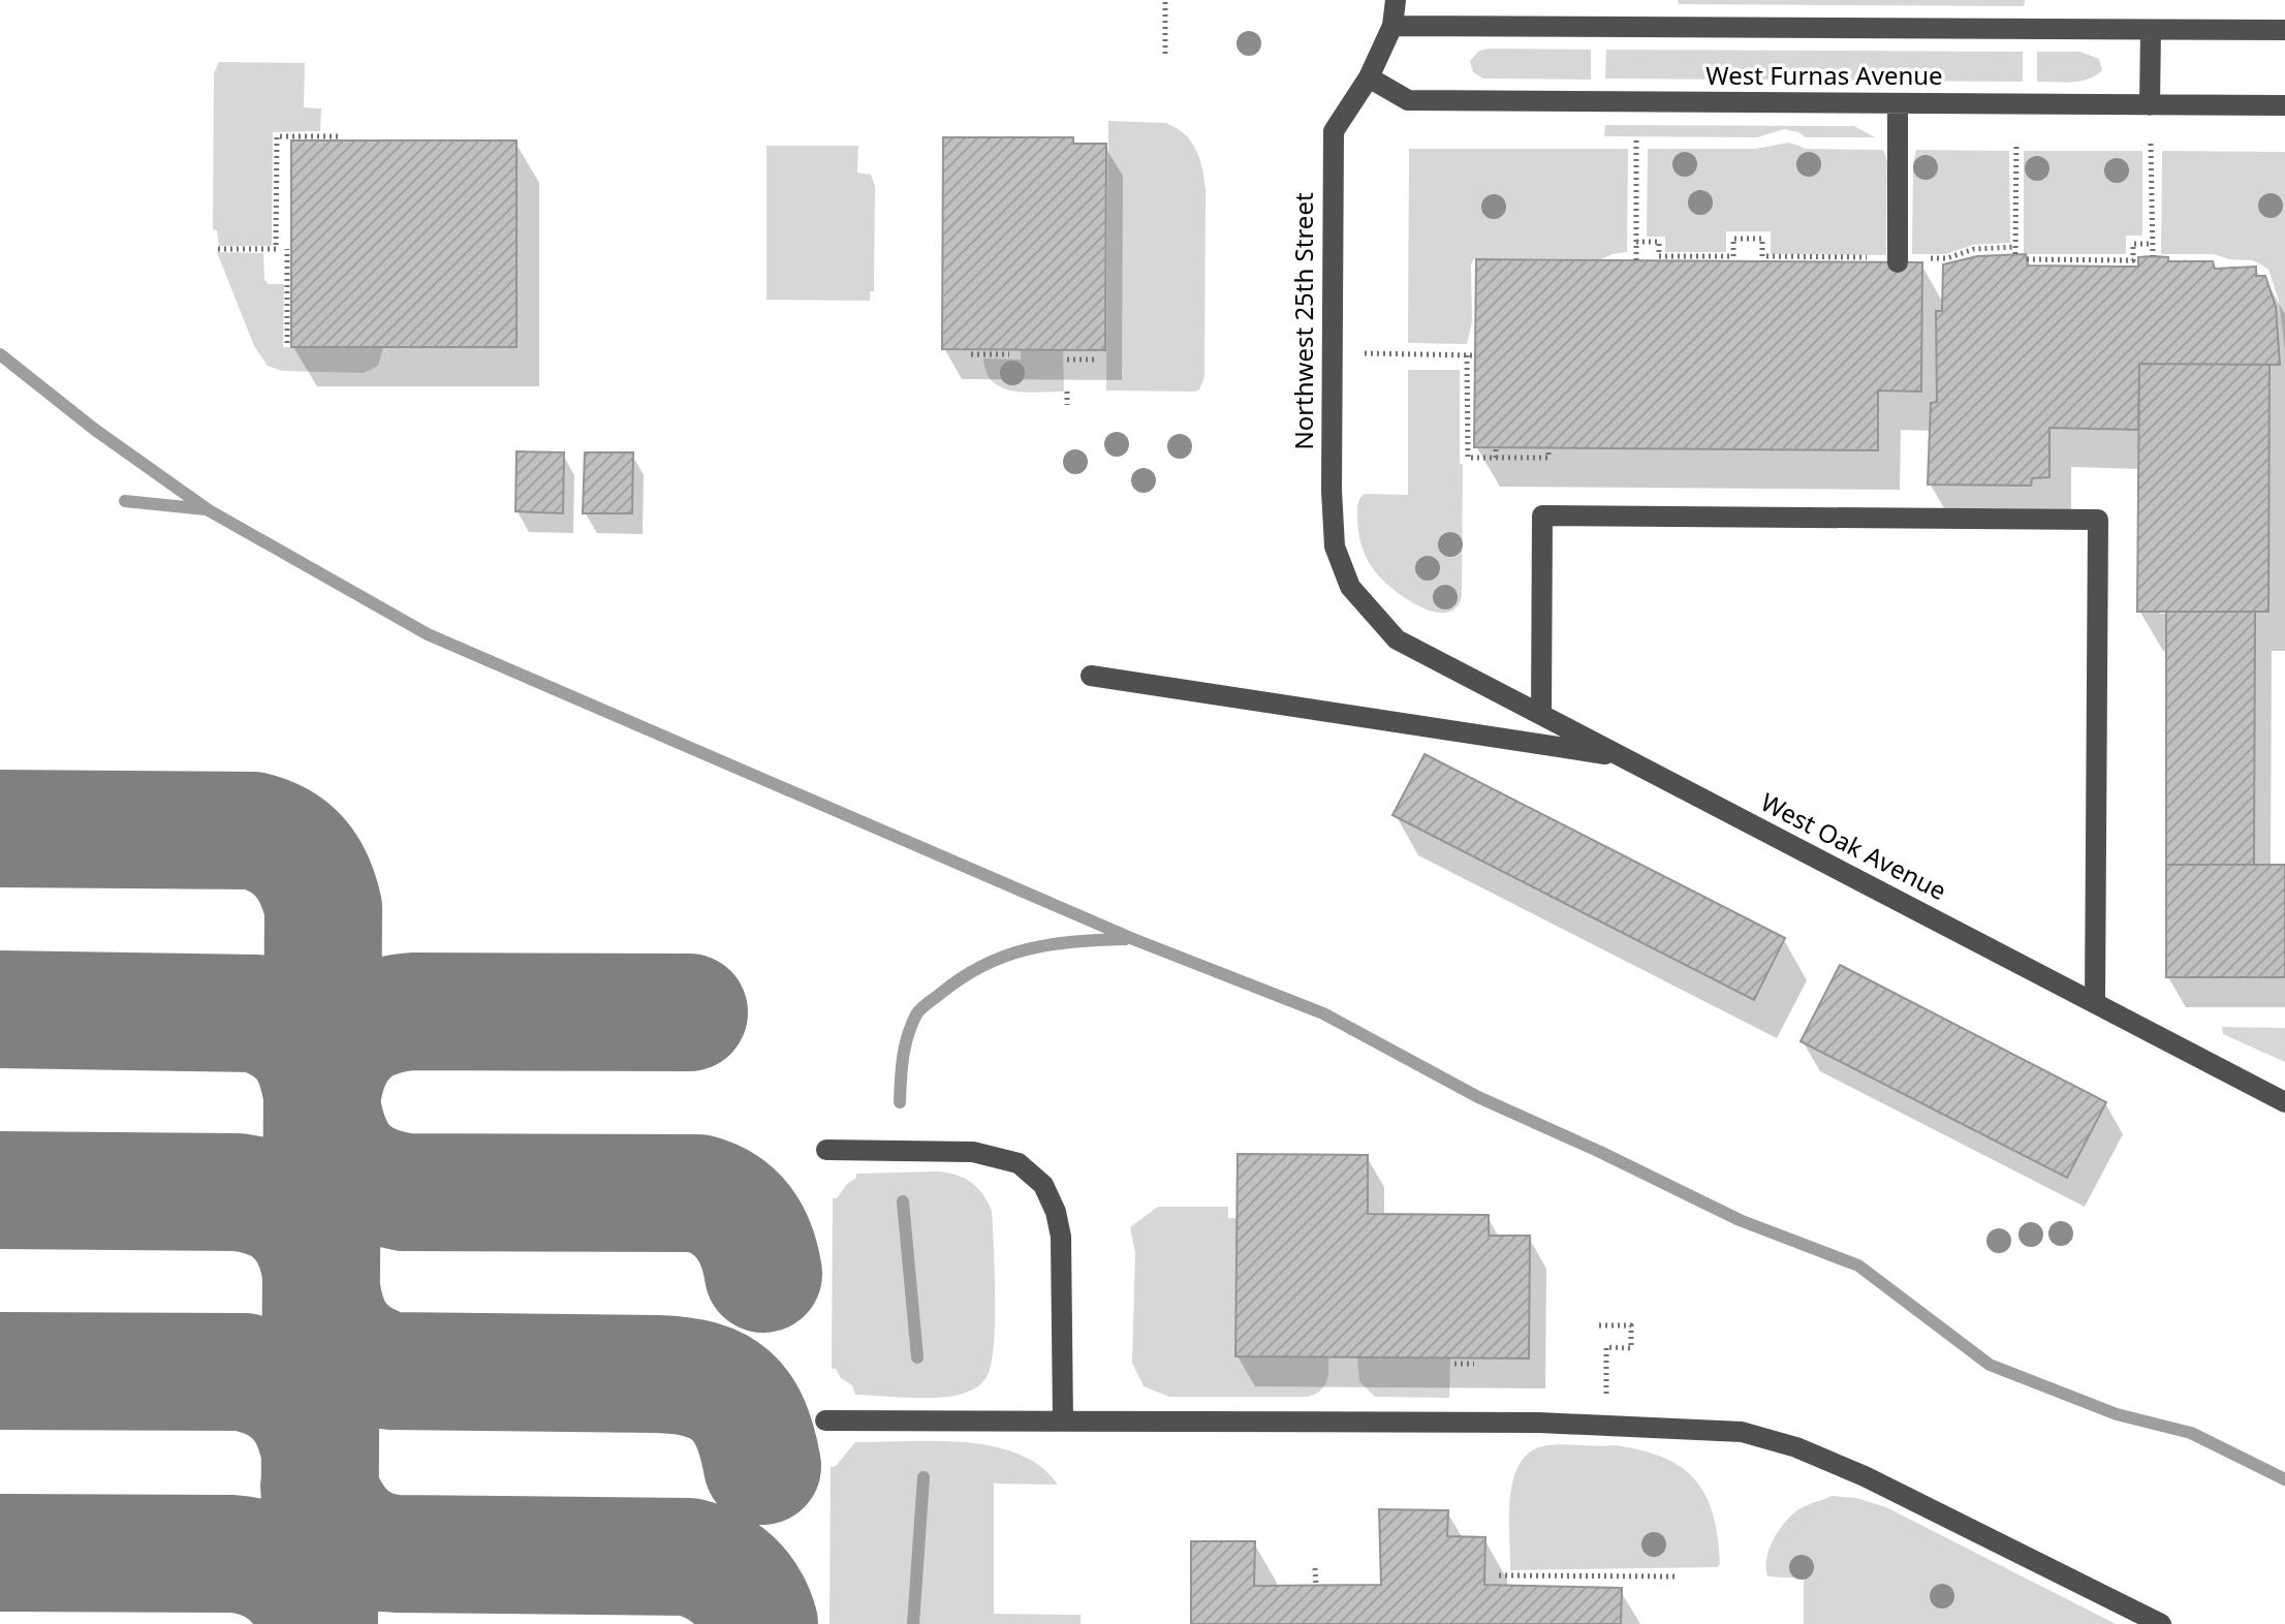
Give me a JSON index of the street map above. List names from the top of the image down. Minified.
{"streets":{"lane":["West Furnas Avenue","Northwest 25th Street","West Oak Avenue"]},"crossings":[["West Furnas Avenue","Northwest 25th Street"],["Northwest 25th Street","West Oak Avenue"]]}
